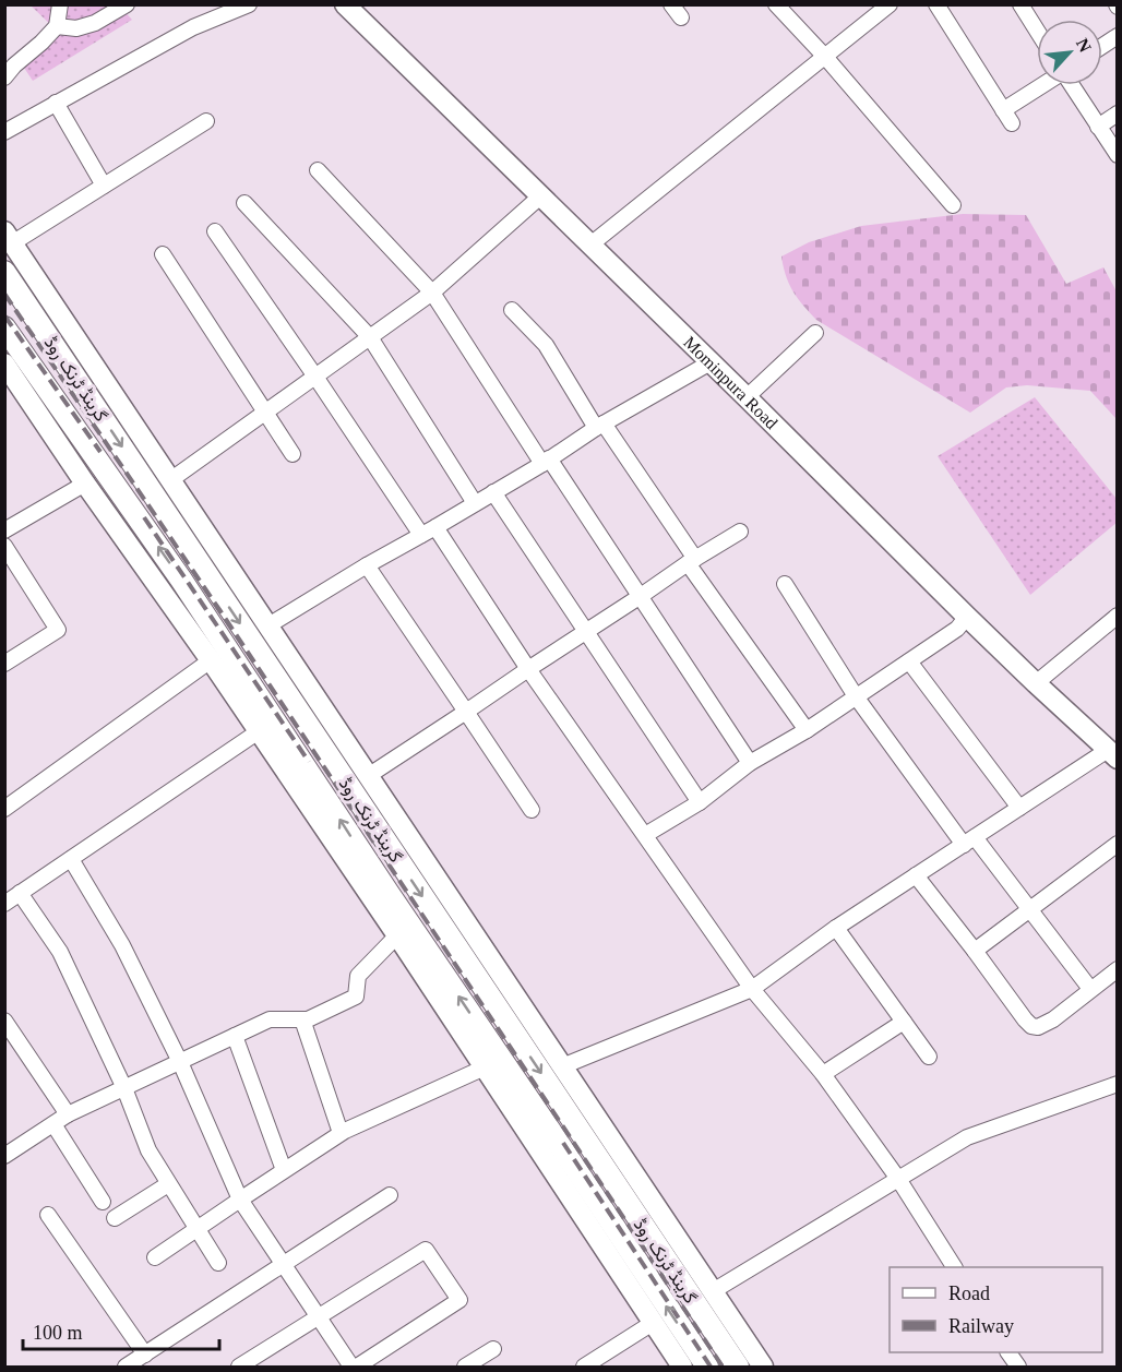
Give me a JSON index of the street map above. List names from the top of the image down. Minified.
{"streets":{"main road":["گرینڈ ٹرنک روڈ"],"street":["Mominpura Road"]},"legend":["Road","Railway"],"scale_bar":"100 m","north":"top right"}
